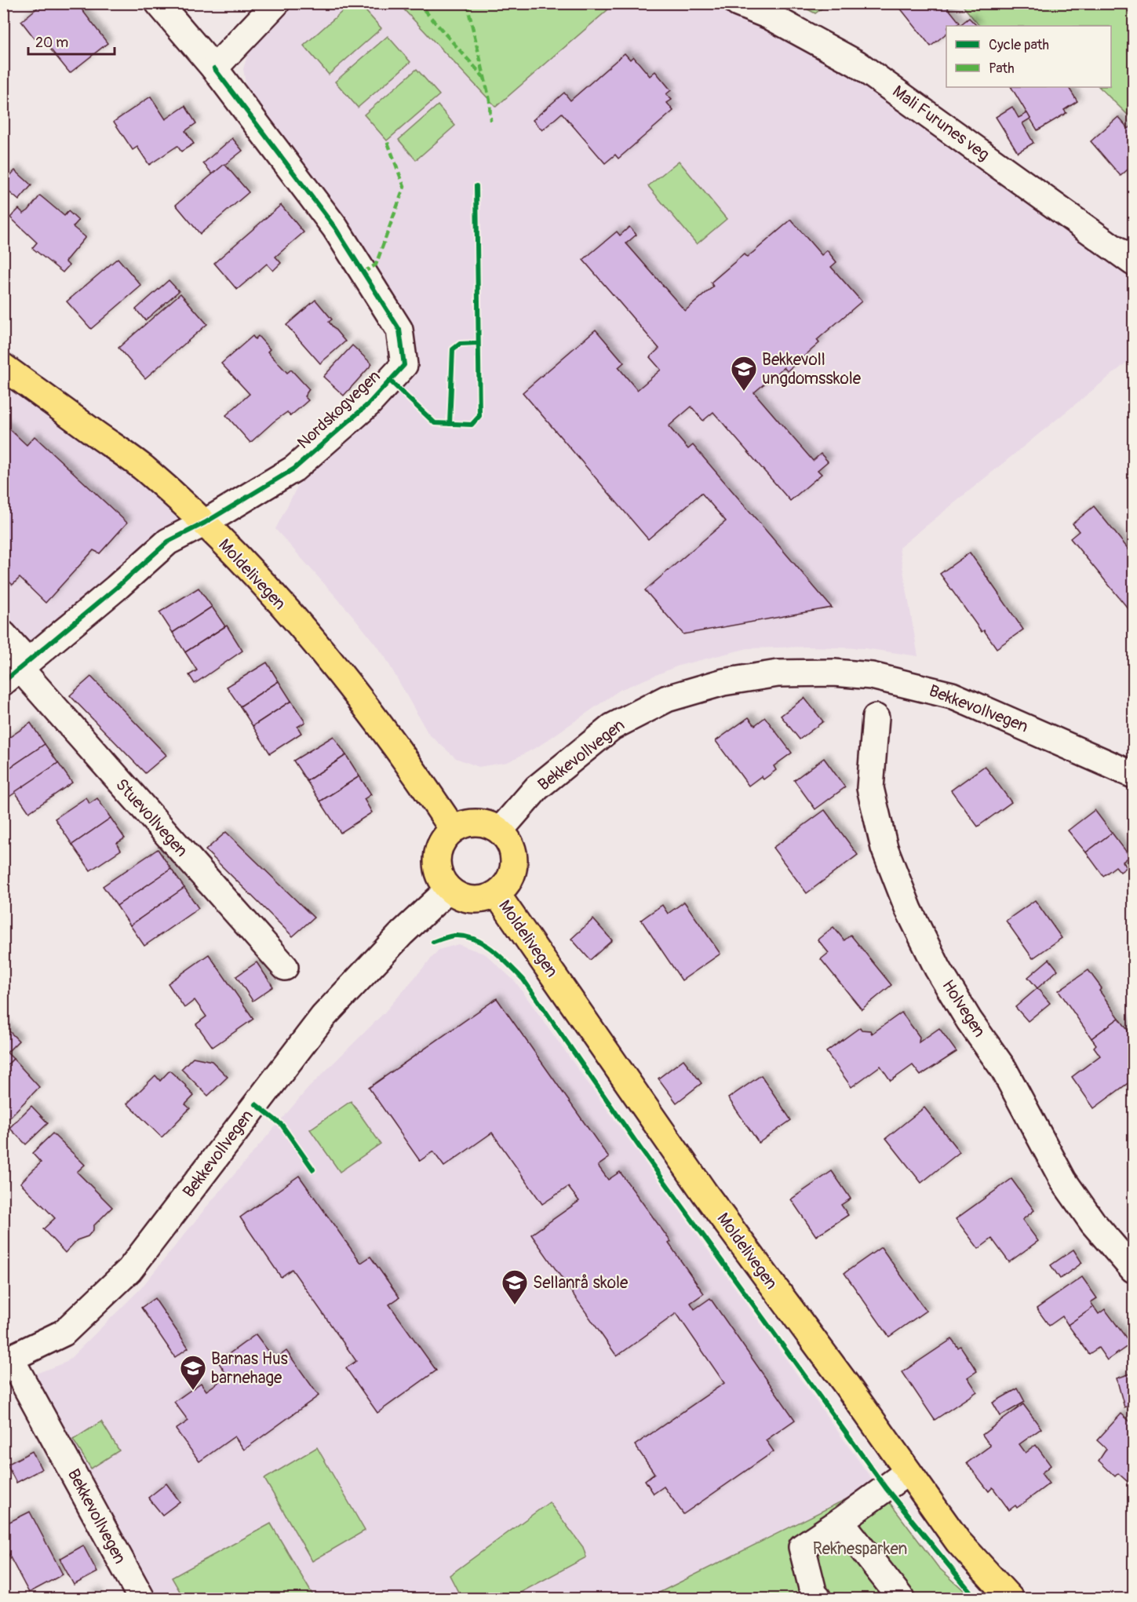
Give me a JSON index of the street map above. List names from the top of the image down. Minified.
{"streets":{"main road":["Moldelivegen"],"street":["Mali Furunes veg","Nordskogvegen","Bekkevollvegen","Stuevollvegen","Holvegen"]},"crossings":[["Nordskogvegen","Moldelivegen"],["Nordskogvegen","Stuevollvegen"],["Moldelivegen","Bekkevollvegen"]],"parks":["Reknesparken"],"places":{"school or university":["Bekkevoll ungdomsskole","Sellanrå skole","Barnas Hus barnehage"]},"legend":["Cycle path","Path"],"scale_bar":"20 m"}
